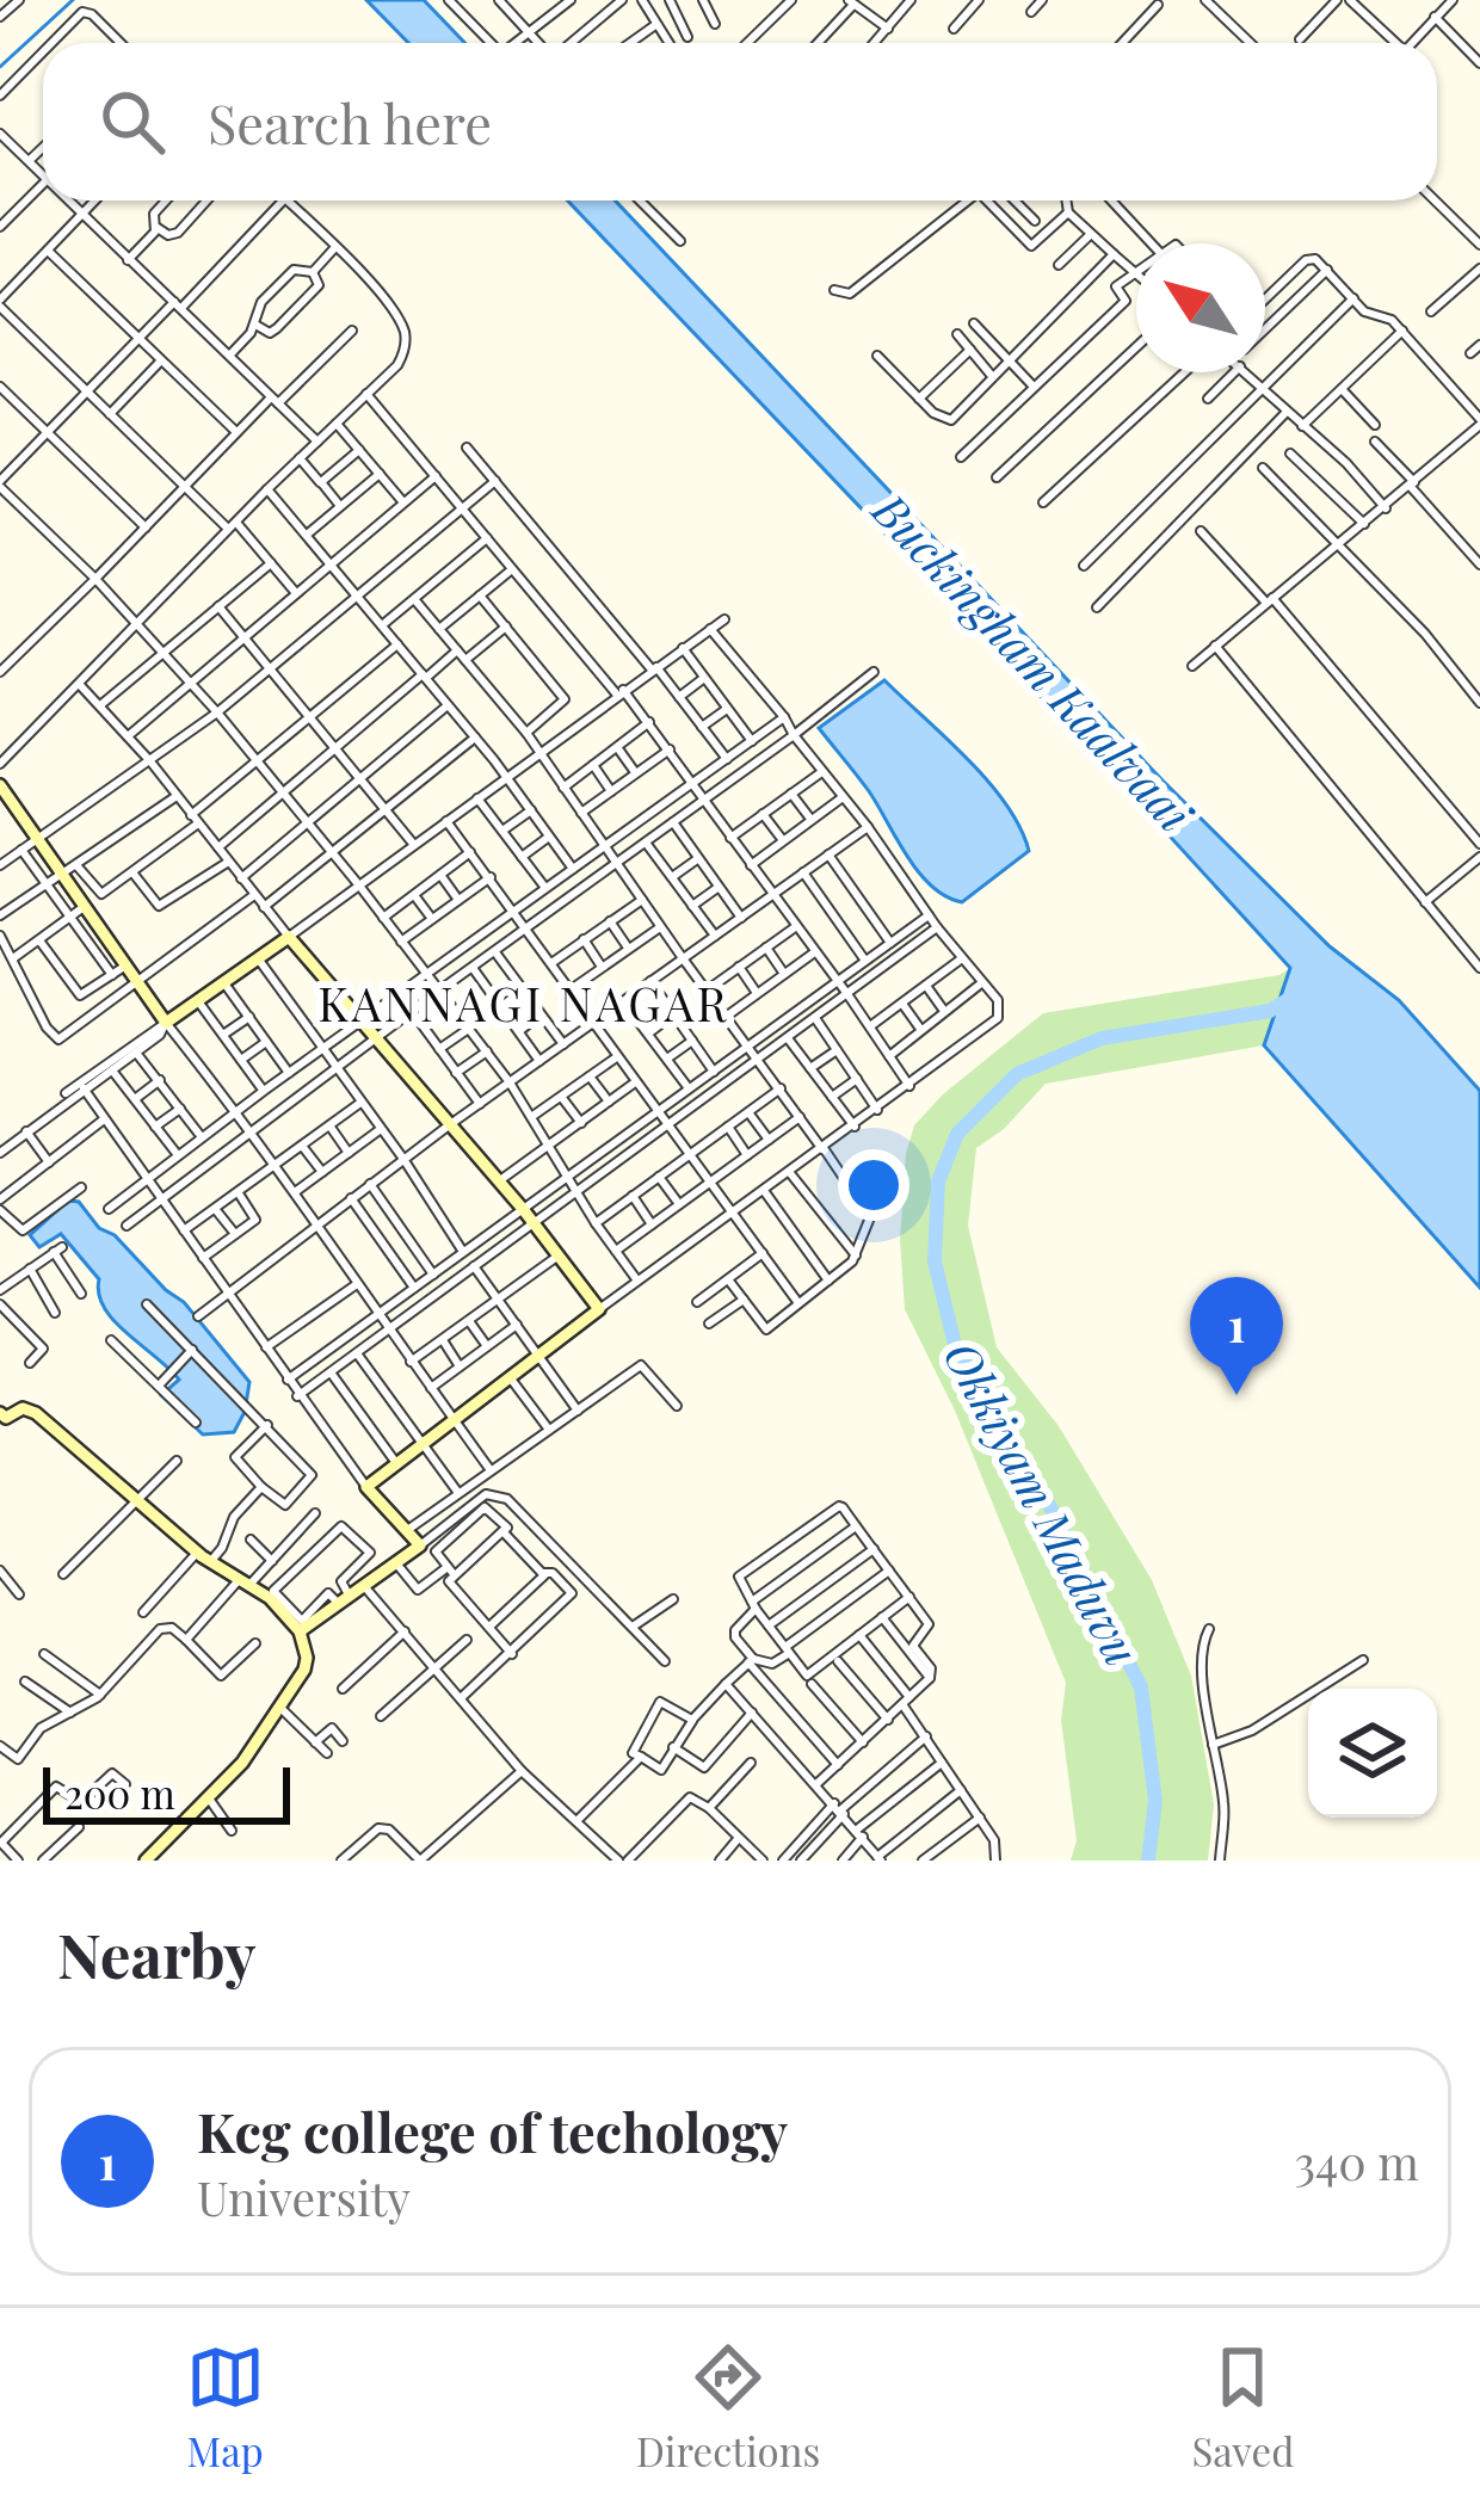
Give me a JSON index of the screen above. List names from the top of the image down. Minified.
{"districts":["KANNAGI NAGAR"],"water":["Buckingham Kaalvaai","Okkiyam Maduvu"],"scale_bar":"200 m","north":"top left","page":{"search":"Search here","pins":"1","scale":"200 m","heading":"Nearby","list":[{"mark":"1","name":"Kcg college of techology","note":"University","value":"340 m"}],"nav":["Map","Directions","Saved"]}}
